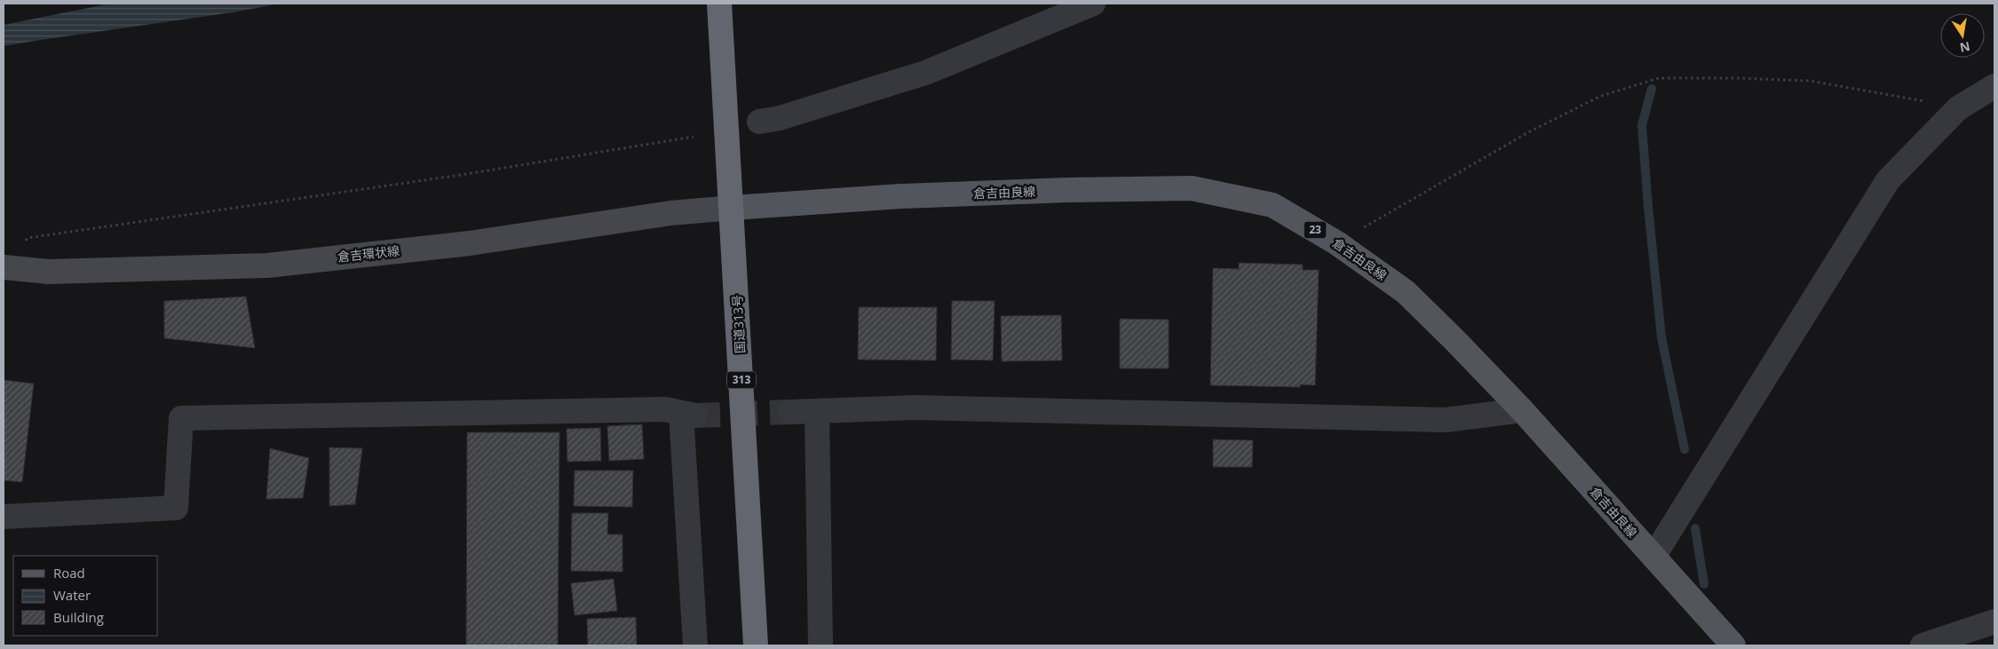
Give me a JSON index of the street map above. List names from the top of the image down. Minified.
{"streets":{"highway":["国道313号","313"],"main road":["倉吉由良線","23","倉吉環状線"]},"crossings":[["倉吉由良線","倉吉環状線"],["倉吉由良線","国道313号"],["倉吉環状線","国道313号"]],"legend":["Road","Water","Building"],"north":"bottom"}
